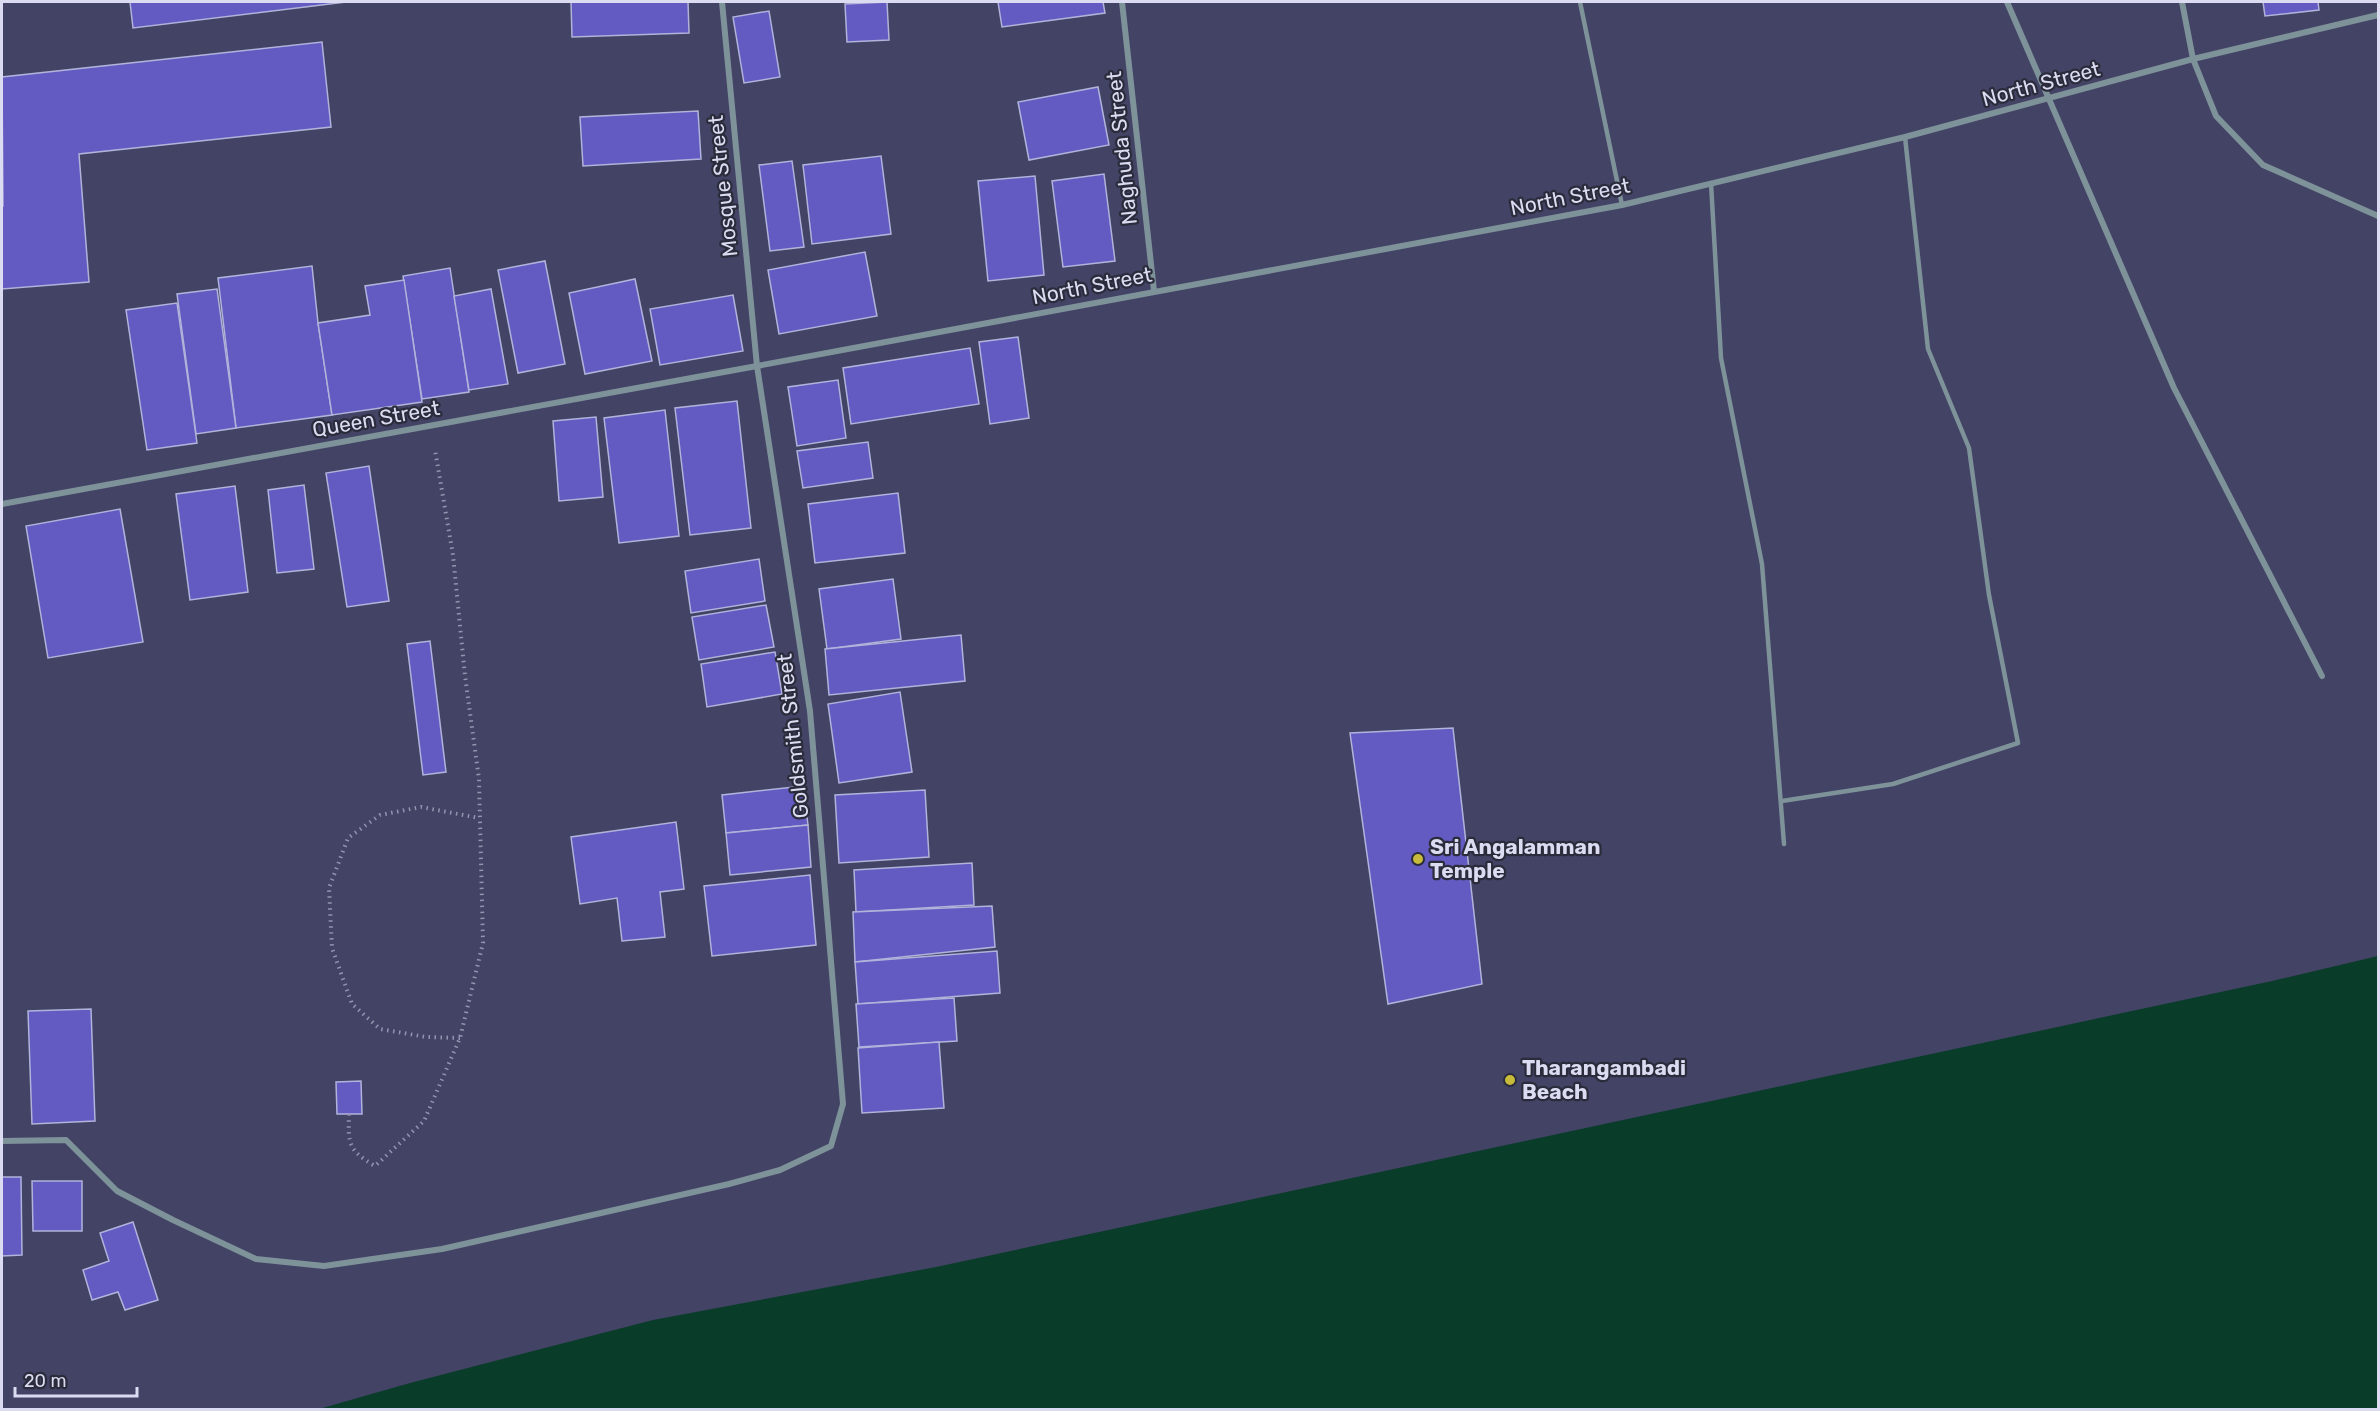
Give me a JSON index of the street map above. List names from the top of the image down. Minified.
{"streets":{"street":["North Street","Naghuda Street","Mosque Street","Queen Street","Goldsmith Street"]},"crossings":[["North Street","Naghuda Street"],["North Street","Mosque Street"],["North Street","Queen Street"],["North Street","Goldsmith Street"],["Mosque Street","Queen Street"],["Mosque Street","Goldsmith Street"],["Queen Street","Goldsmith Street"]],"places":["Sri Angalamman Temple","Tharangambadi Beach"],"scale_bar":"20 m"}
